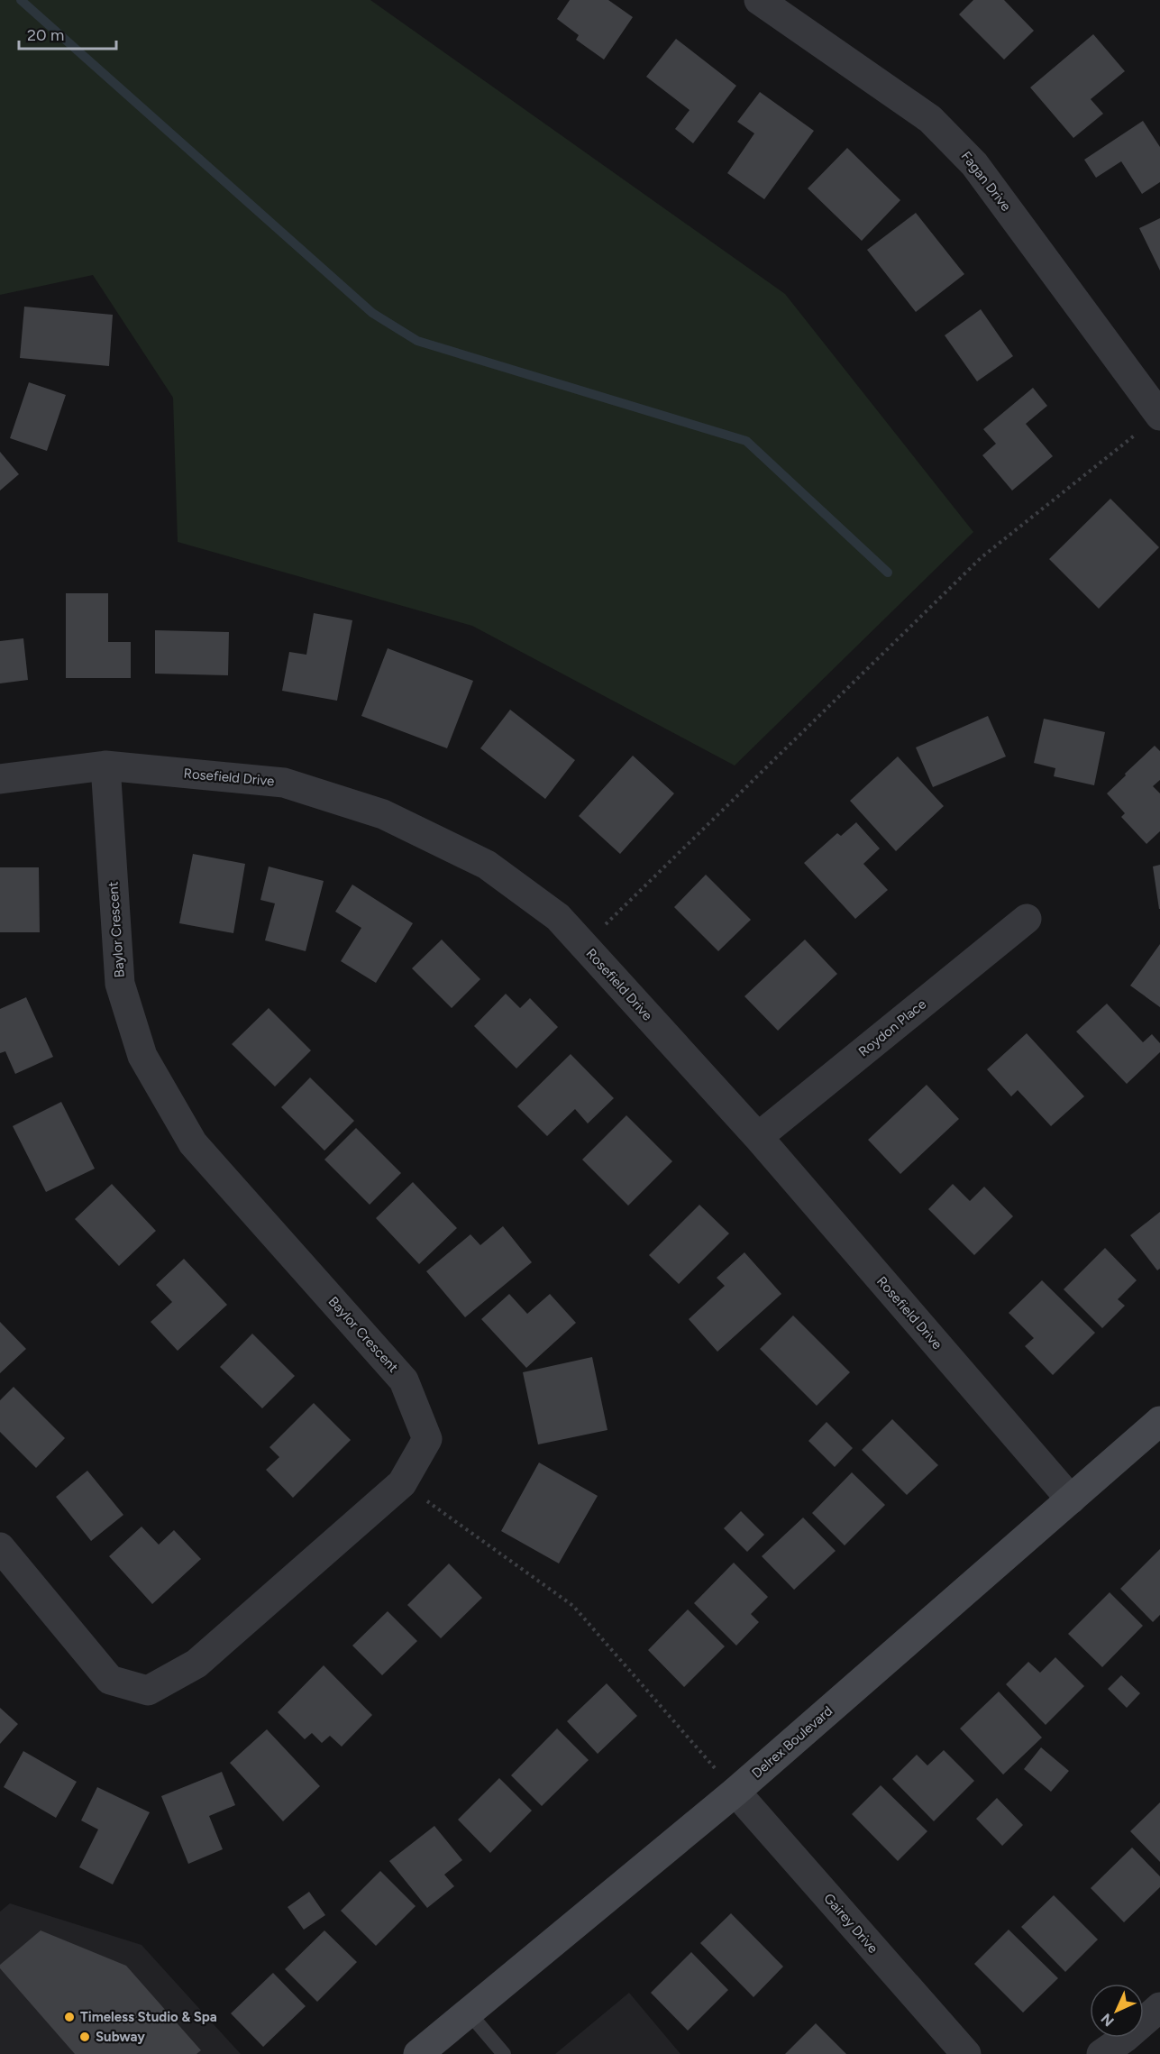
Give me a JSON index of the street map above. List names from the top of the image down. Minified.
{"streets":{"street":["Fagan Drive","Rosefield Drive","Baylor Crescent","Roydon Place","Delrex Boulevard","Gairey Drive"]},"crossings":[["Rosefield Drive","Baylor Crescent"],["Rosefield Drive","Roydon Place"],["Rosefield Drive","Delrex Boulevard"],["Delrex Boulevard","Gairey Drive"]],"places":["Timeless Studio & Spa","Subway"],"scale_bar":"20 m","north":"bottom left"}
